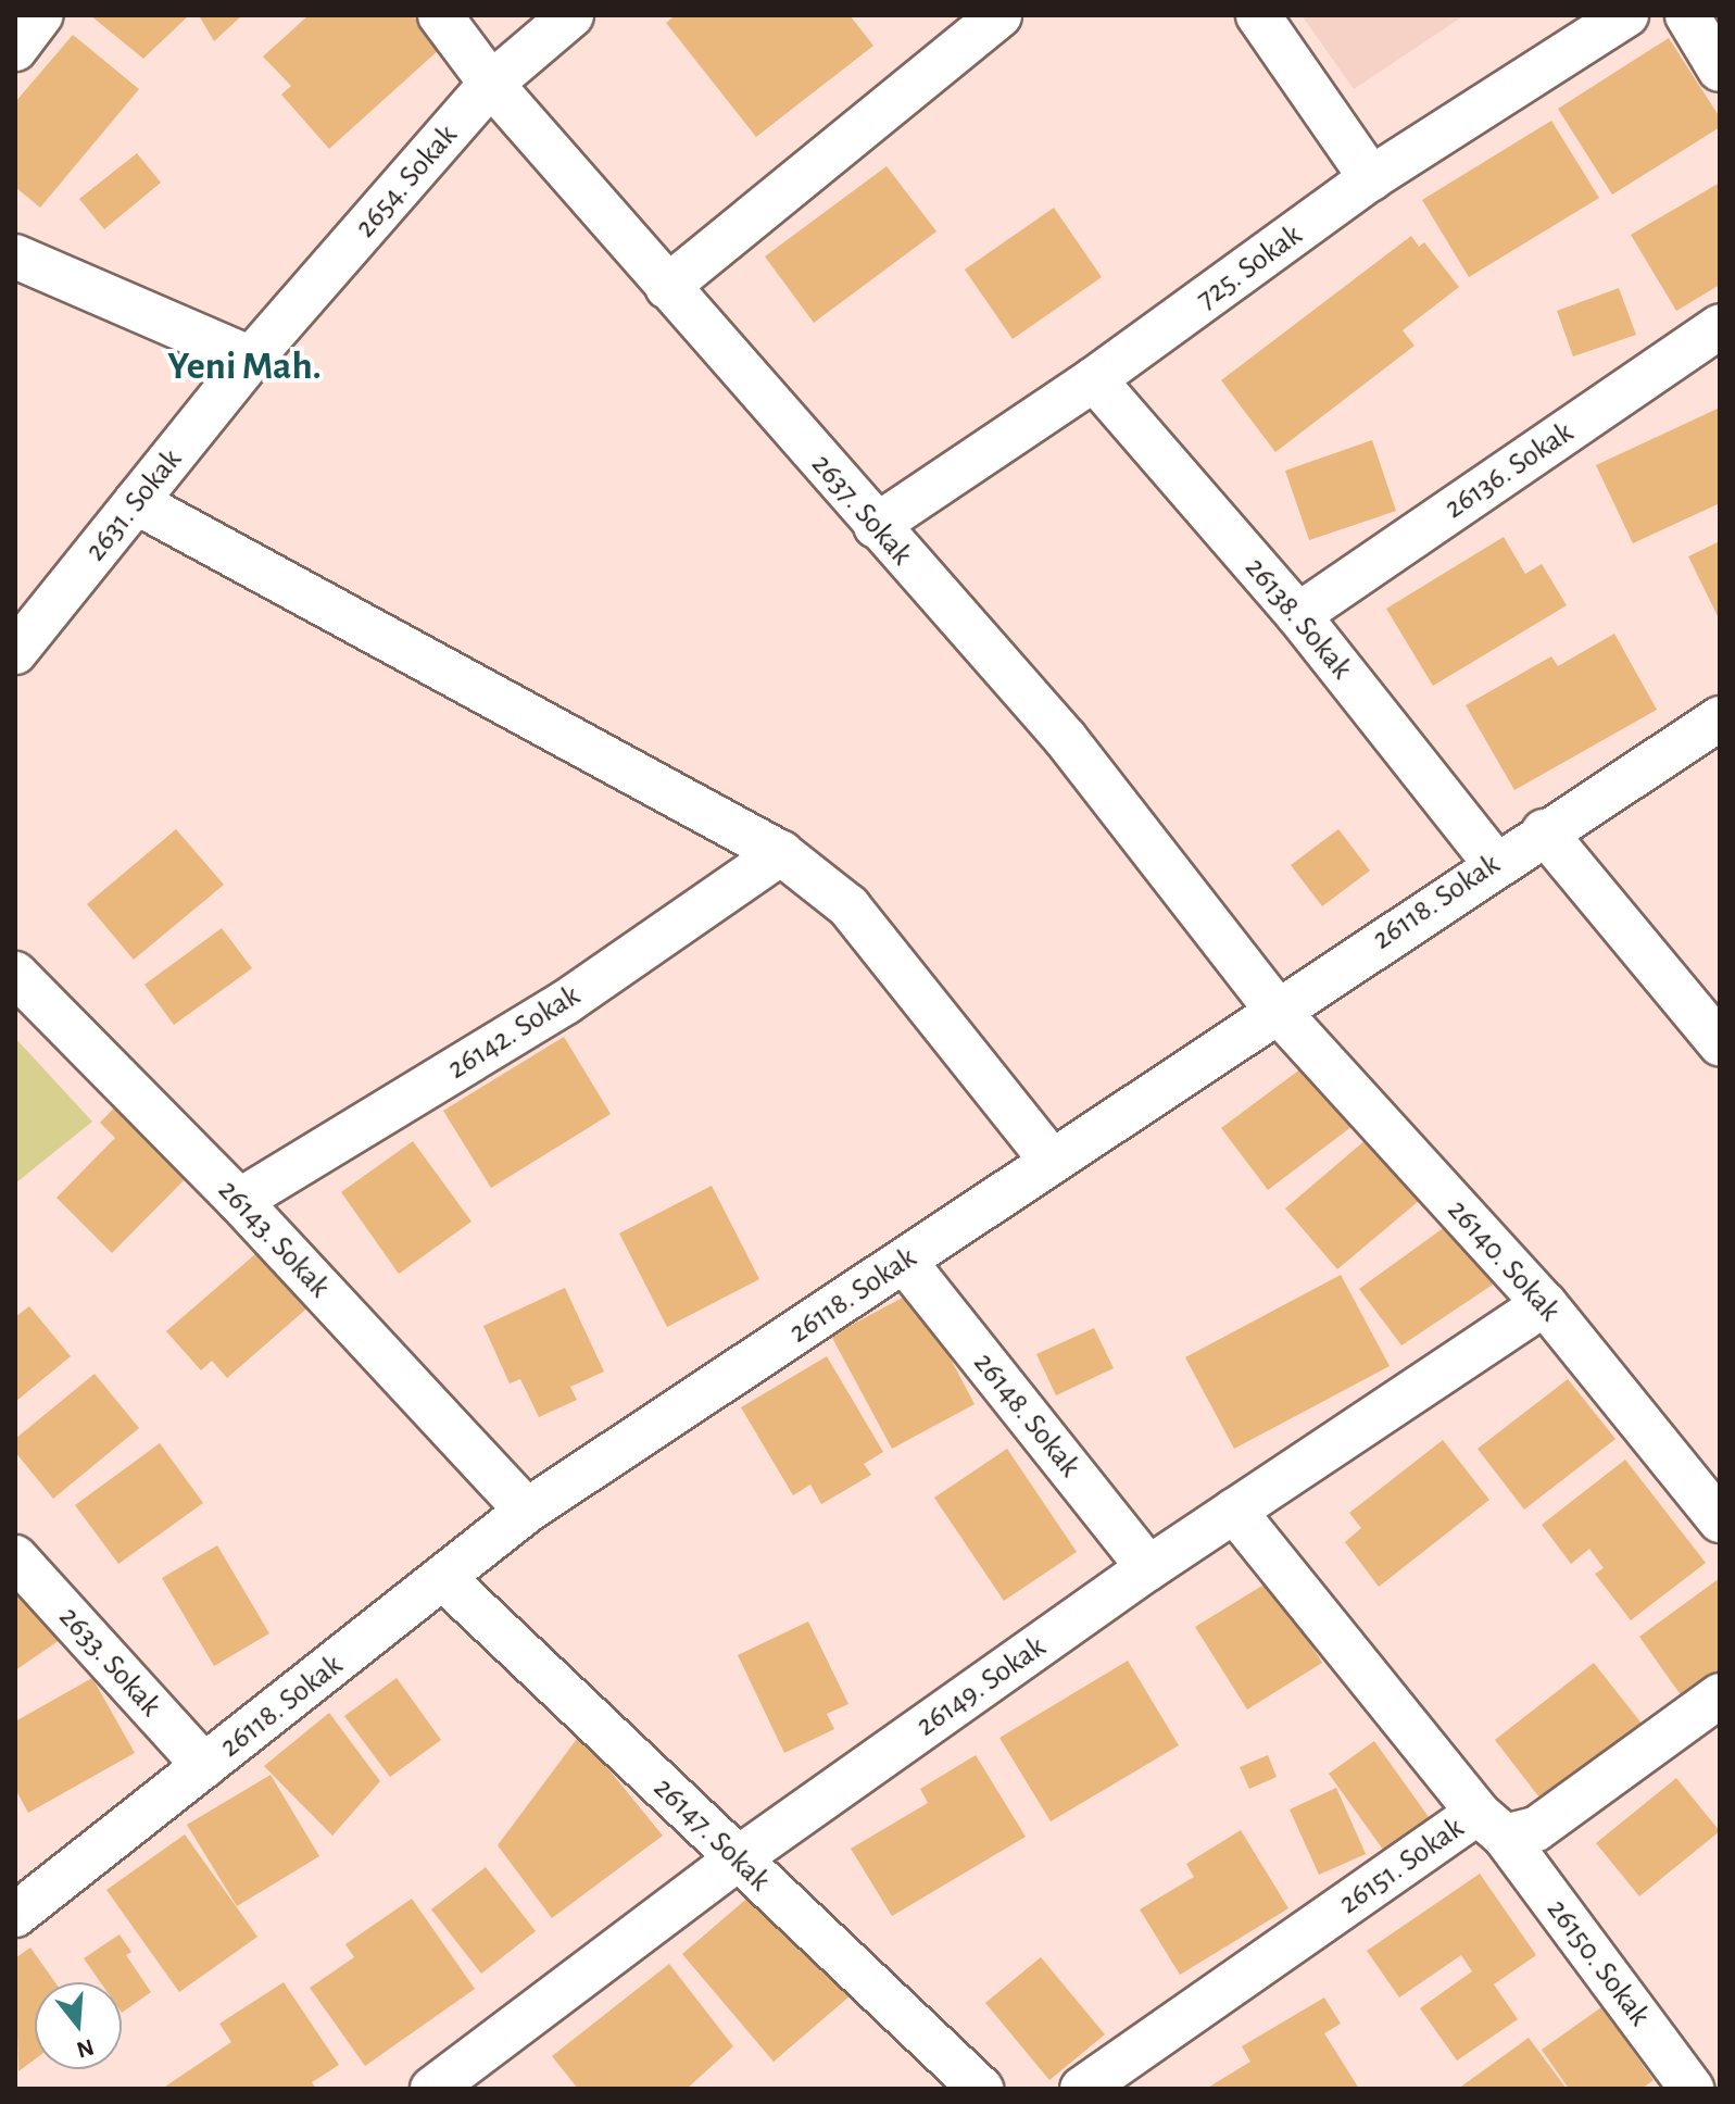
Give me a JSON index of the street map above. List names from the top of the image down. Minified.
{"streets":{"street":["2654. Sokak","725. Sokak","26136. Sokak","2631. Sokak","2637. Sokak","26138. Sokak","26118. Sokak","26142. Sokak","26143. Sokak","26140. Sokak","26148. Sokak","2633. Sokak","26149. Sokak","26147. Sokak","26151. Sokak","26150. Sokak"]},"crossings":[["2654. Sokak","2631. Sokak"],["2654. Sokak","2637. Sokak"],["725. Sokak","2637. Sokak"],["725. Sokak","26138. Sokak"],["26136. Sokak","26138. Sokak"],["2637. Sokak","26118. Sokak"],["2637. Sokak","26140. Sokak"],["26138. Sokak","26118. Sokak"],["26118. Sokak","26143. Sokak"],["26118. Sokak","26140. Sokak"],["26118. Sokak","26148. Sokak"],["26118. Sokak","2633. Sokak"],["26118. Sokak","26147. Sokak"],["26142. Sokak","26143. Sokak"],["26140. Sokak","26149. Sokak"],["26148. Sokak","26149. Sokak"],["26149. Sokak","26147. Sokak"],["26149. Sokak","26150. Sokak"],["26151. Sokak","26150. Sokak"]],"districts":["Yeni Mah."],"north":"bottom"}
